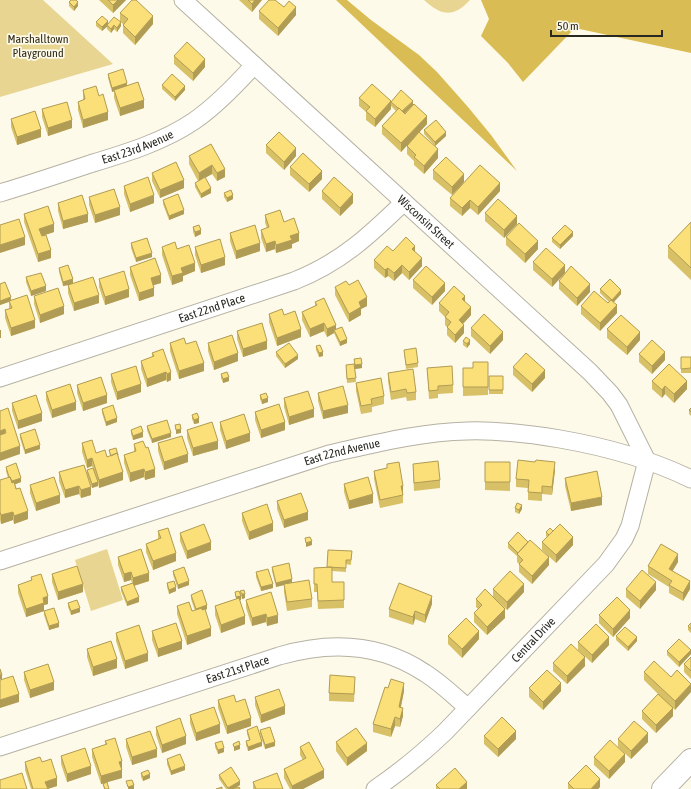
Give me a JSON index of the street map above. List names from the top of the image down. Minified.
{"streets":{"street":["East 23rd Avenue","Wisconsin Street","East 22nd Place","East 22nd Avenue","Central Drive","East 21st Place"]},"crossings":[["East 23rd Avenue","Wisconsin Street"],["Wisconsin Street","East 22nd Place"],["Wisconsin Street","East 22nd Avenue"],["Wisconsin Street","Central Drive"],["East 22nd Avenue","Central Drive"],["Central Drive","East 21st Place"]],"parks":["Marshalltown Playground"],"scale_bar":"50 m"}
